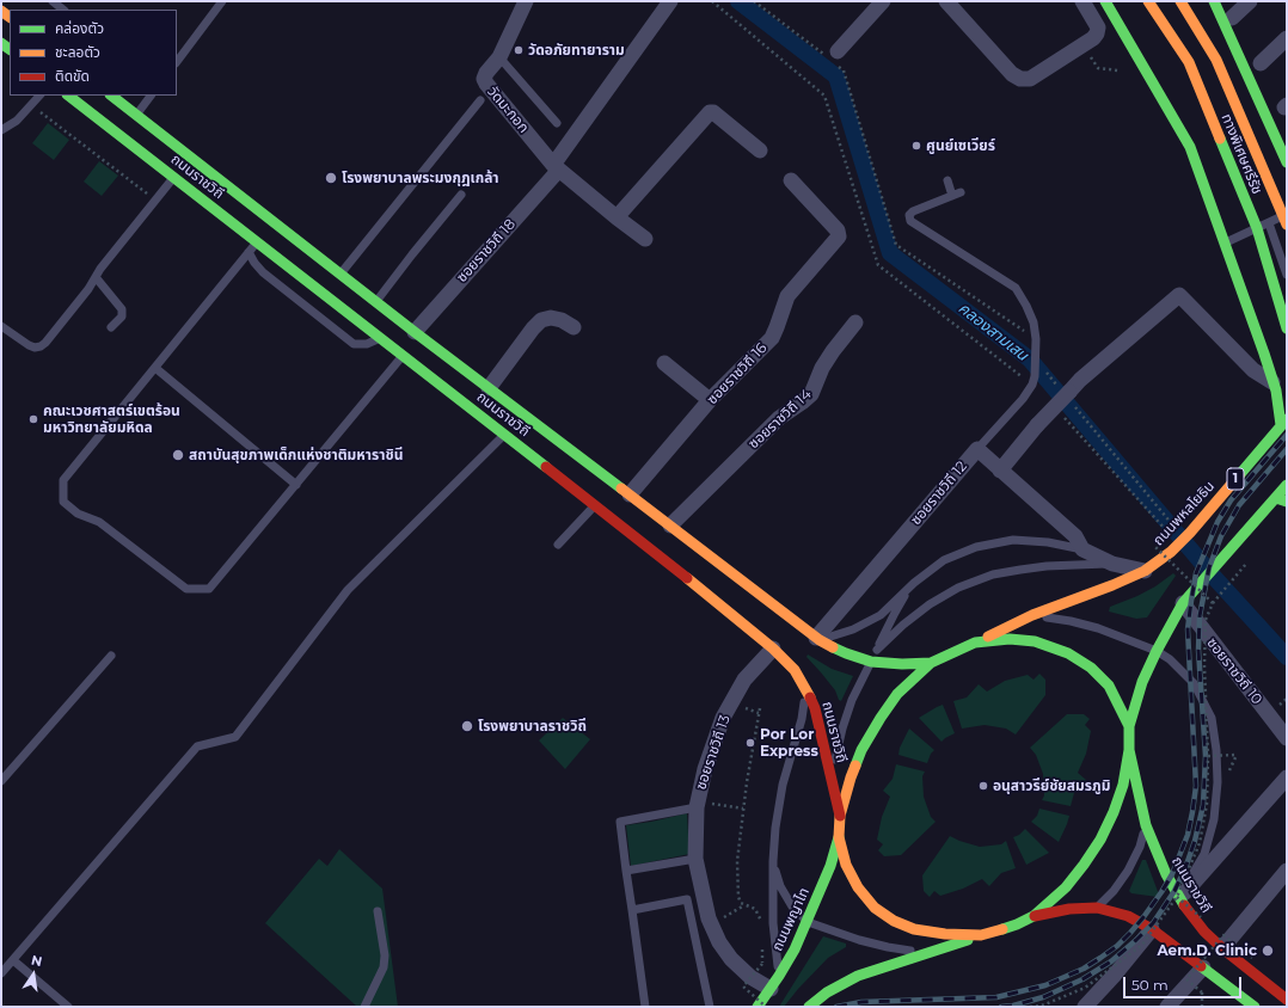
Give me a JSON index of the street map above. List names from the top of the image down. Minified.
{"streets":{"main road":["ทางพิเศษศรีรัช","ถนนราชวิถี","1","ถนนพหลโยธิน","ถนนพญาไท"],"street":["วัดมะกอก","ซอยราชวิถี 18","ซอยราชวิถี 16","ซอยราชวิถี 14","ซอยราชวิถี 12","ซอยราชวิถี 10","ซอยราชวิถี 13"]},"crossings":[["วัดมะกอก","ซอยราชวิถี 18"],["ถนนราชวิถี","ซอยราชวิถี 18"],["ถนนราชวิถี","ซอยราชวิถี 16"],["ถนนราชวิถี","ซอยราชวิถี 14"],["ถนนราชวิถี","ซอยราชวิถี 12"],["ถนนราชวิถี","ถนนพหลโยธิน"],["ถนนราชวิถี","ซอยราชวิถี 13"],["ซอยราชวิถี 13","ถนนพญาไท"]],"water":["คลองสามเสน"],"places":["วัดอภัยทายาราม","ศูนย์เซเวียร์","โรงพยาบาลพระมงกุฎเกล้า","คณะเวชศาสตร์เขตร้อน มหาวิทยาลัยมหิดล","สถาบันสุขภาพเด็กแห่งชาติมหาราชินี","โรงพยาบาลราชวิถี","Por Lor Express","อนุสาวรีย์ชัยสมรภูมิ","Aem.D. Clinic"],"legend":["คล่องตัว","ชะลอตัว","ติดขัด"],"scale_bar":"50 m","north":"top"}
